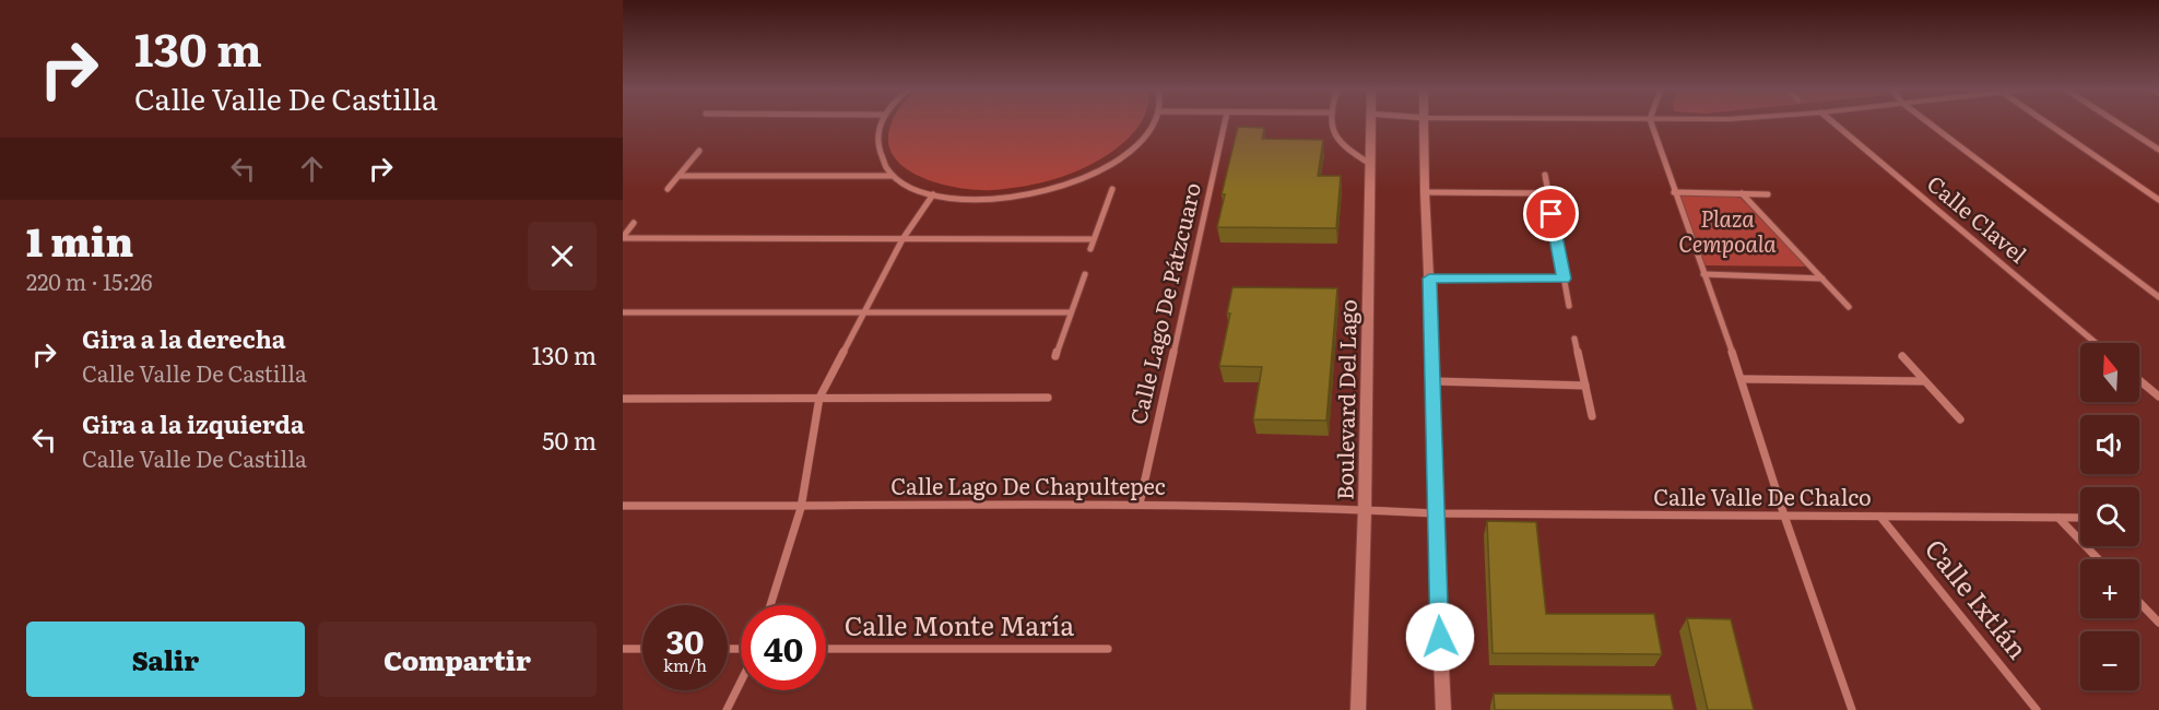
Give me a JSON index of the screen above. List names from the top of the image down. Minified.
{"streets":{"street":["Calle Clavel","Calle Lago De Pátzcuaro","Boulevard Del Lago","Calle Lago De Chapultepec","Calle Valle De Chalco","Calle Ixtlán","Calle Monte María"]},"crossings":[["Calle Lago De Pátzcuaro","Calle Lago De Chapultepec"],["Boulevard Del Lago","Calle Lago De Chapultepec"],["Calle Lago De Chapultepec","Calle Valle De Chalco"],["Calle Valle De Chalco","Calle Ixtlán"]],"parks":["Plaza Cempoala"],"north":"top","page":{"turn":["130 m","Calle Valle De Castilla"],"heading":["1 min","220 m · 15:26"],"list":[{"name":"Gira a la derecha","note":"Calle Valle De Castilla","value":"130 m"},{"name":"Gira a la izquierda","note":"Calle Valle De Castilla","value":"50 m"}],"map_buttons":["+","−"],"speed":"30 km/h","limit":"40","buttons":["Salir","Compartir"]}}
